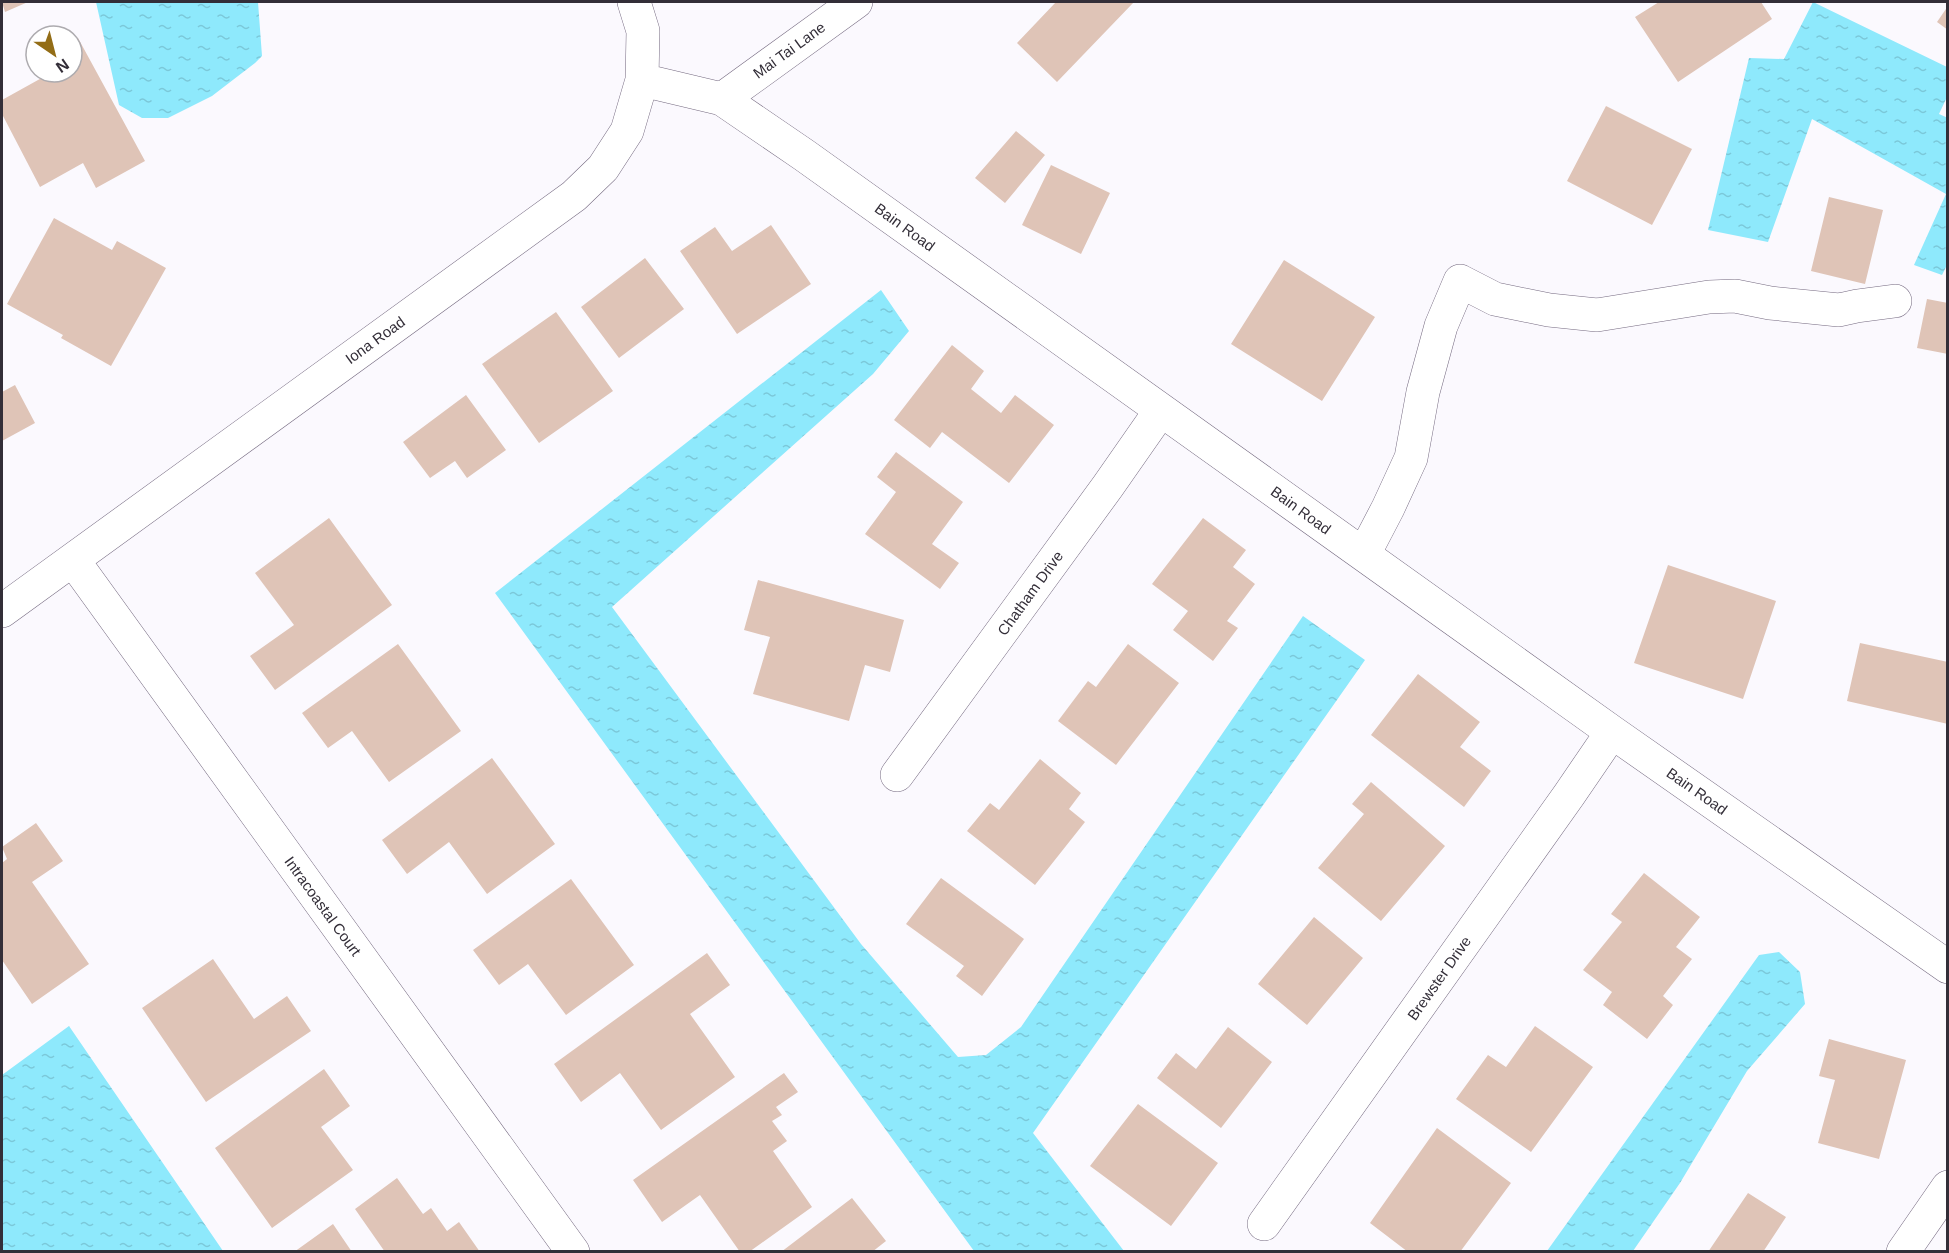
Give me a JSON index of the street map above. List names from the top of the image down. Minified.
{"streets":{"street":["Mai Tai Lane","Bain Road","Iona Road","Chatham Drive","Intracoastal Court","Brewster Drive"]},"crossings":[["Mai Tai Lane","Bain Road"],["Bain Road","Iona Road"],["Bain Road","Chatham Drive"],["Bain Road","Brewster Drive"],["Iona Road","Intracoastal Court"]],"north":"bottom right"}
